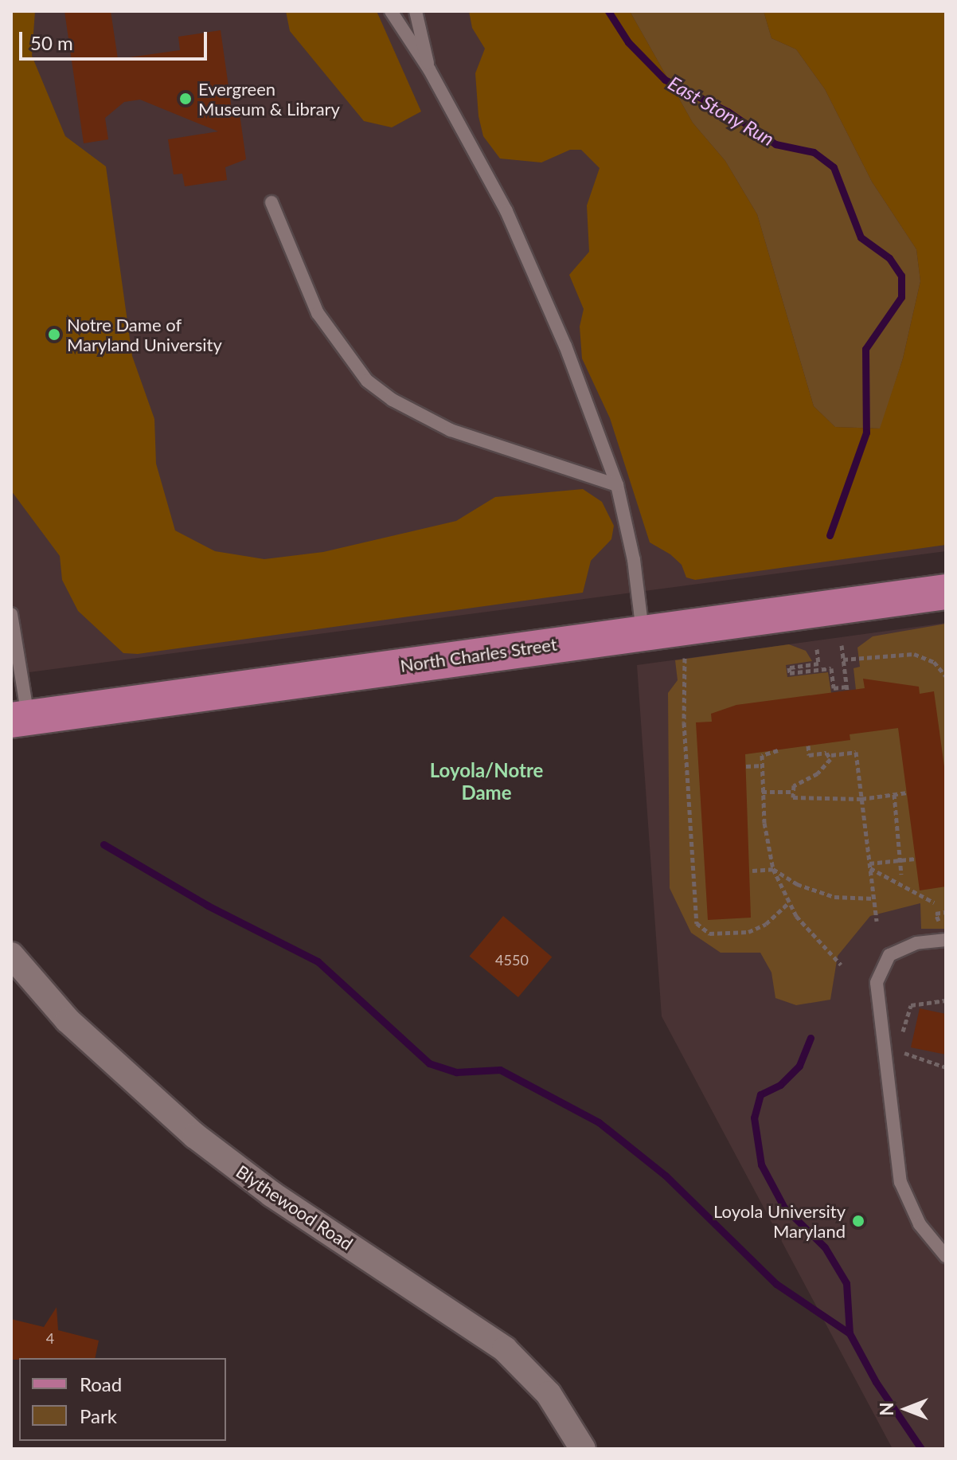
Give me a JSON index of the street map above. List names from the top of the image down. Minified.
{"streets":{"main road":["North Charles Street"],"street":["Blythewood Road"]},"districts":["Loyola/Notre Dame"],"water":["East Stony Run"],"places":["Evergreen Museum & Library","Notre Dame of Maryland University","Loyola University Maryland"],"house_numbers":["4550","4"],"legend":["Road","Park"],"scale_bar":"50 m","north":"left"}
